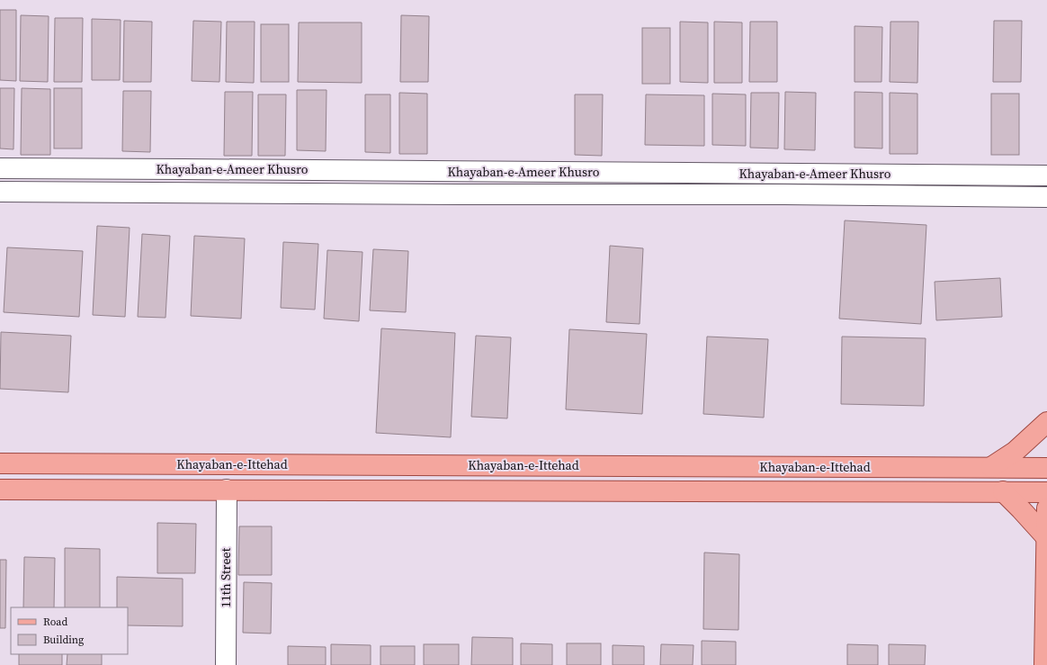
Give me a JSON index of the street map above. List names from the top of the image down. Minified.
{"streets":{"main road":["Khayaban-e-Ittehad"],"street":["Khayaban-e-Ameer Khusro","11th Street"]},"crossings":[["Khayaban-e-Ittehad","11th Street"]],"legend":["Road","Building"]}
